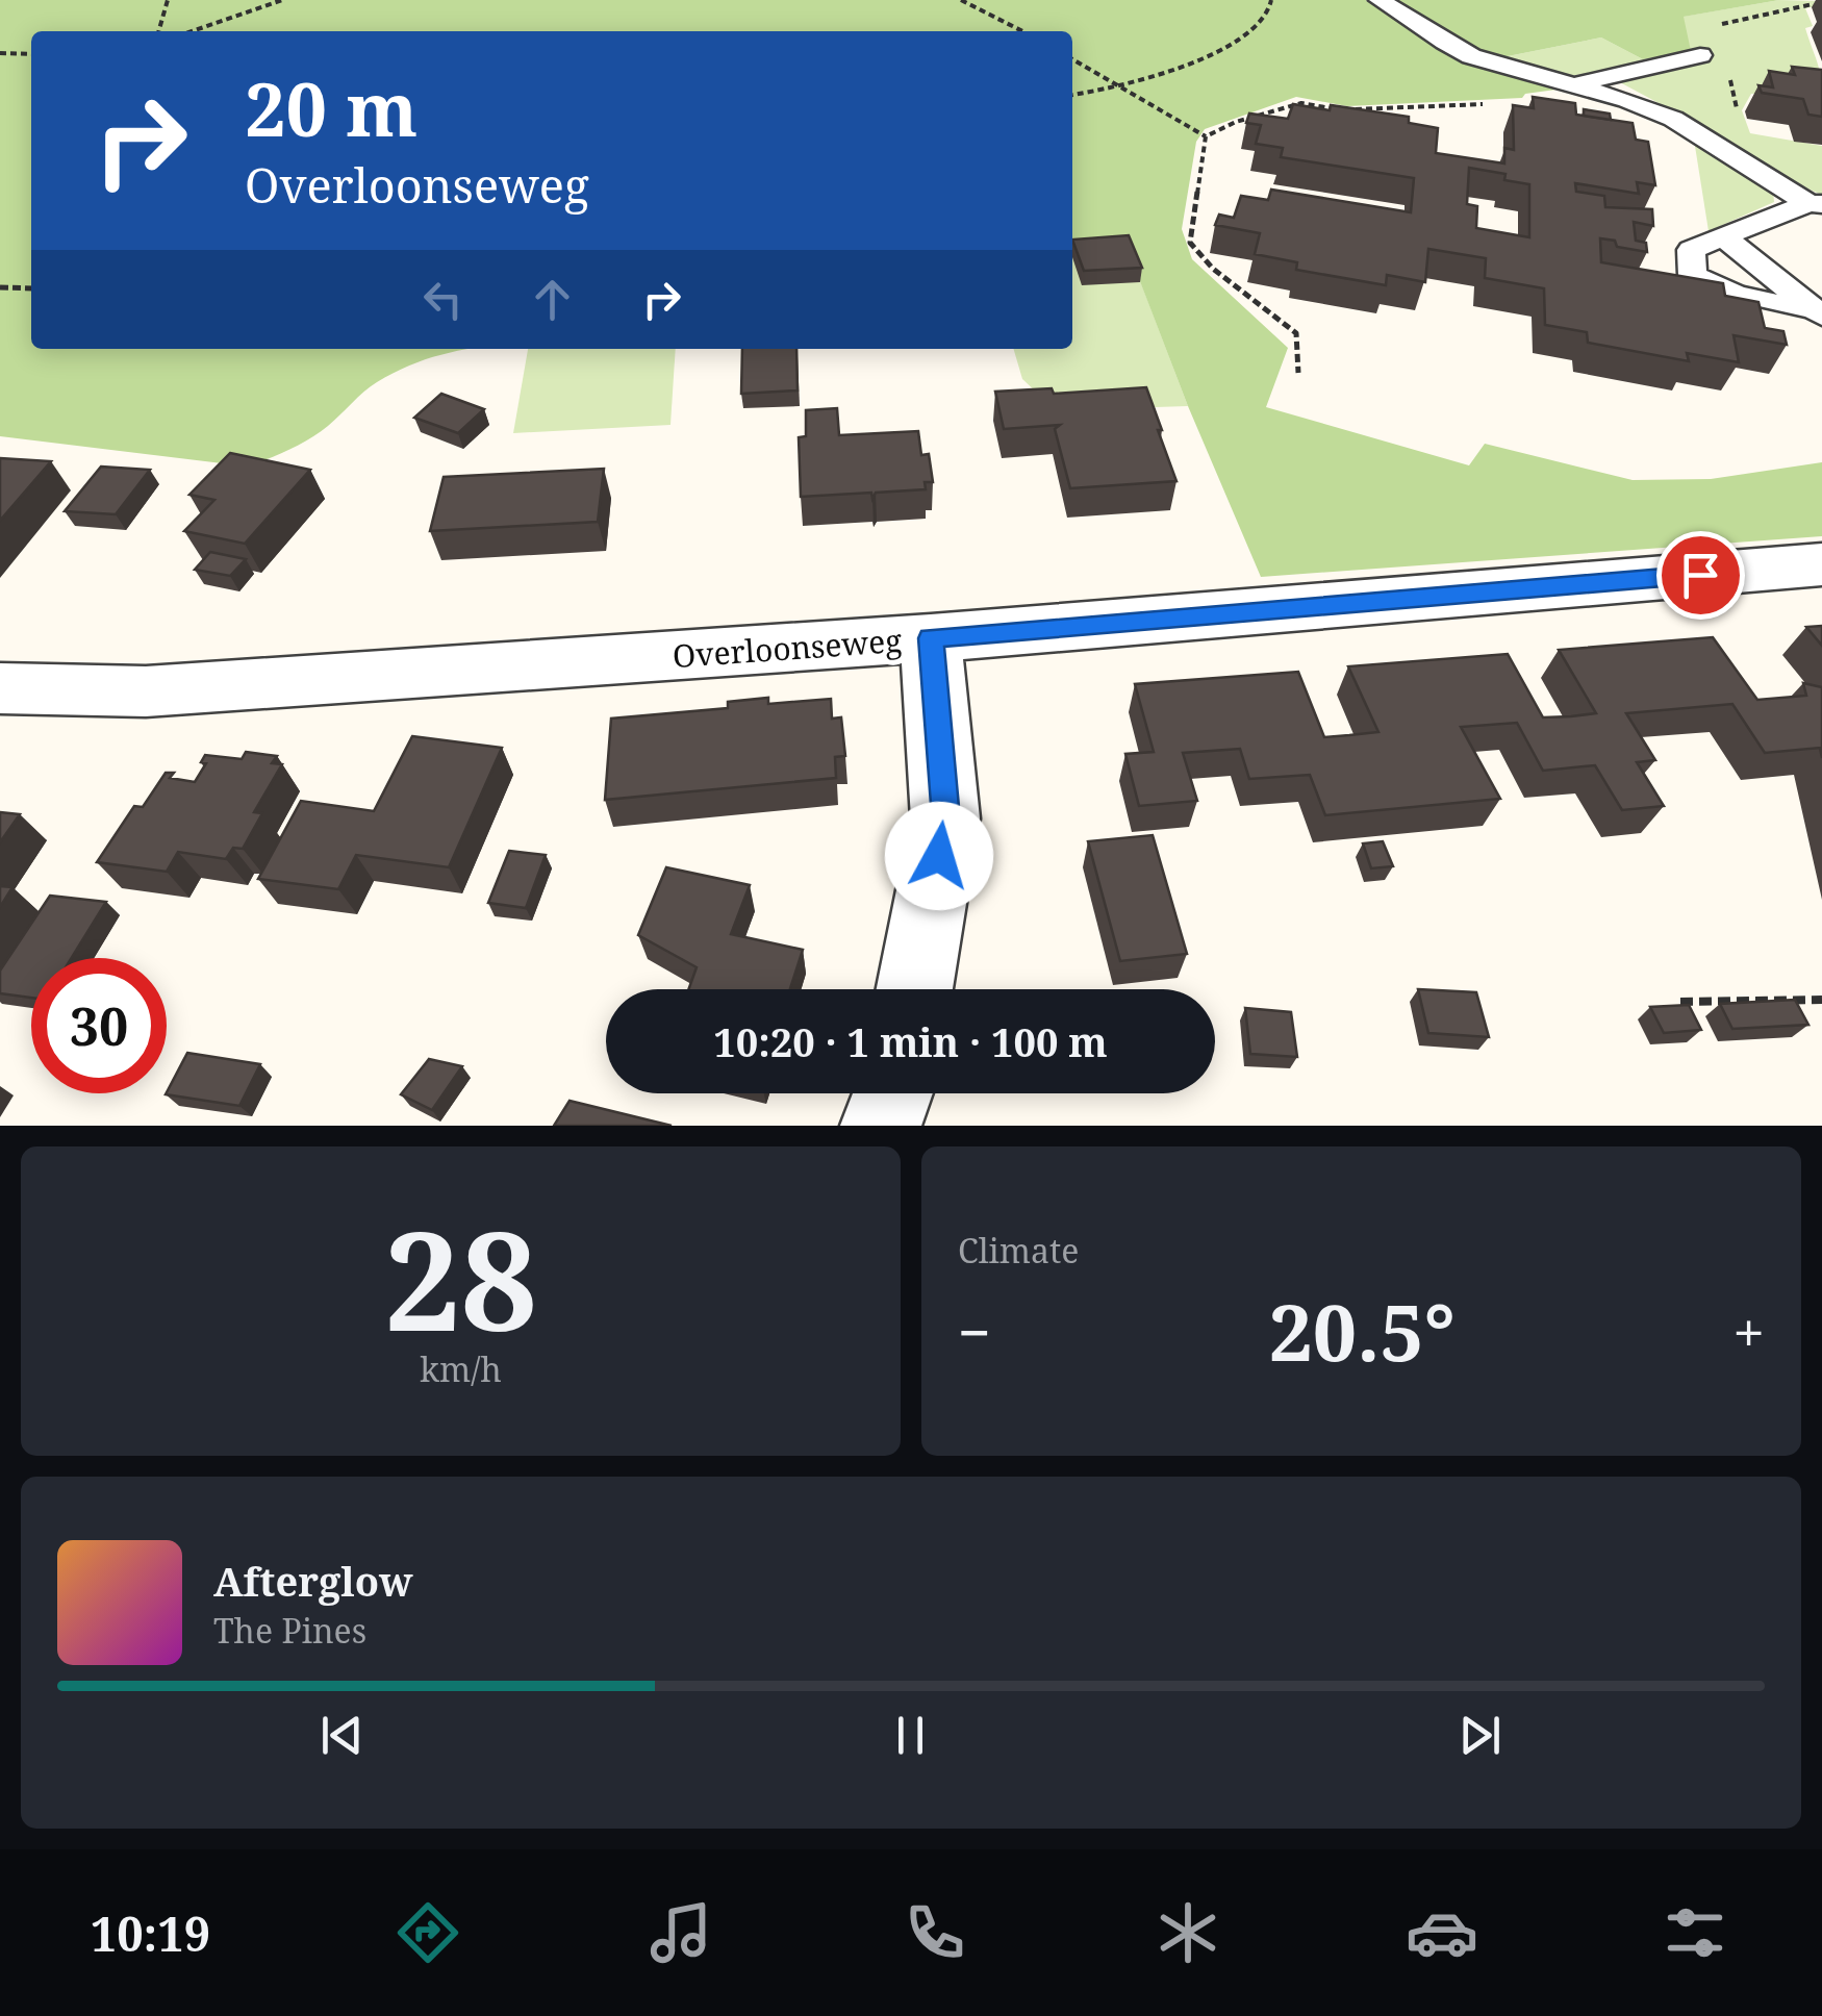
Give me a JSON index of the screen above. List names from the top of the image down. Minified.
{"streets":{"street":["Overloonseweg"]},"page":{"turn":["20 m","Overloonseweg"],"limit":"30","trip":"10:20 · 1 min · 100 m","tile":[["28","km/h"],"Climate"],"heat":["−","20.5°","+"],"song":["Afterglow","The Pines"],"tabs":"10:19"}}
